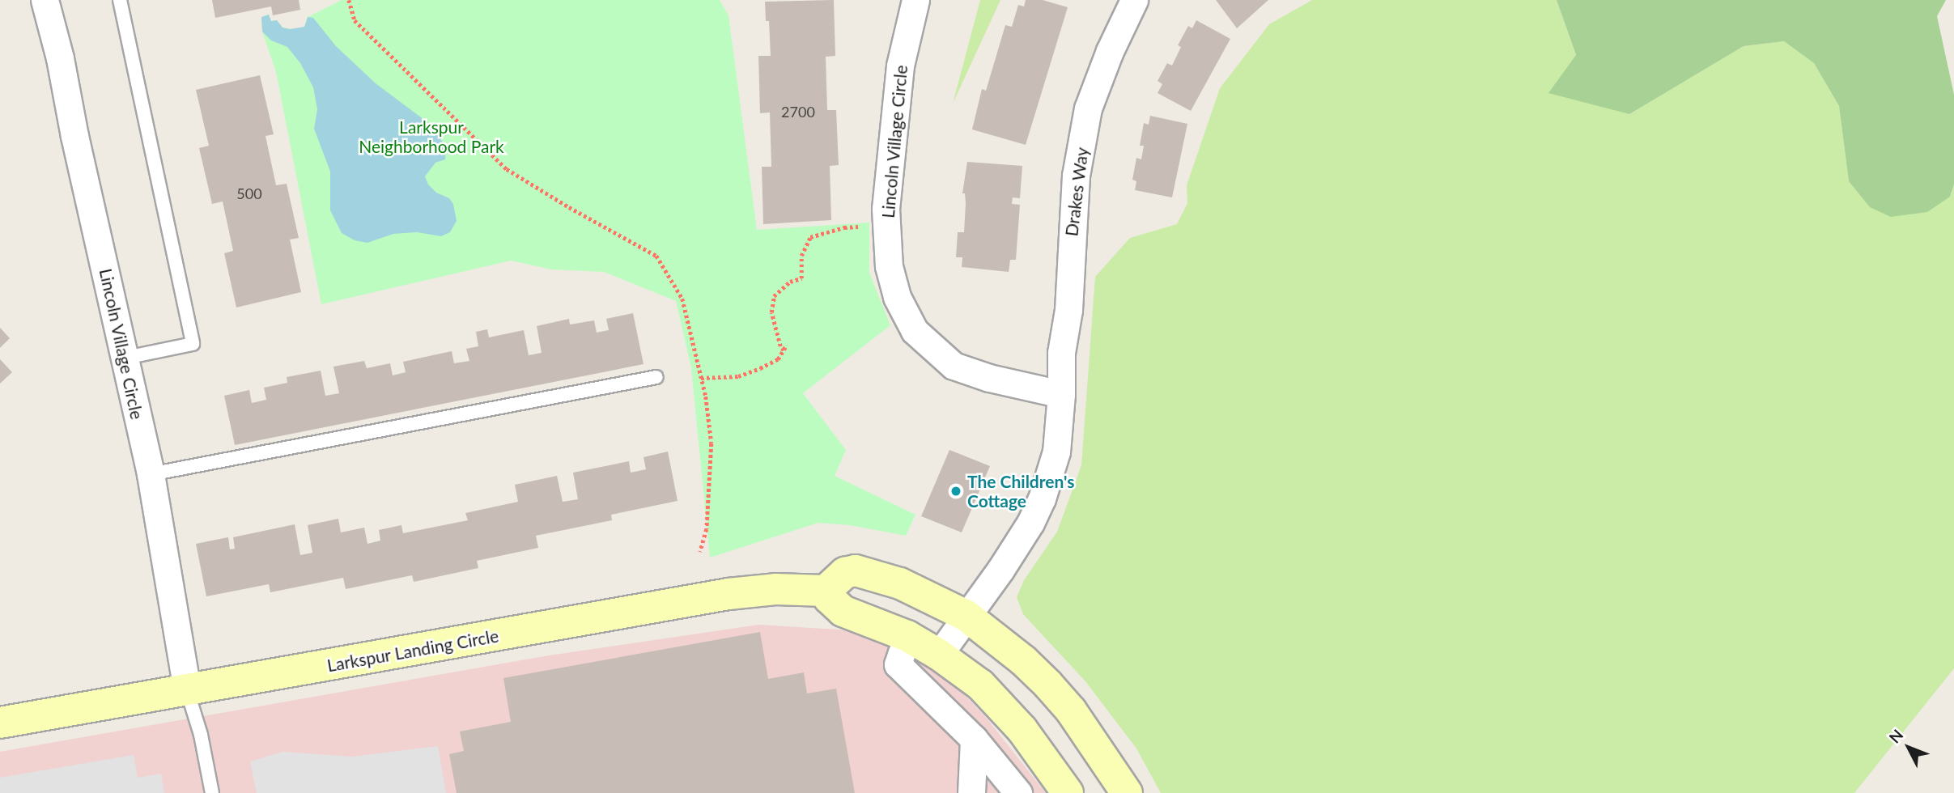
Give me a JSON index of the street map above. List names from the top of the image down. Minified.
{"streets":{"main road":["Larkspur Landing Circle"],"street":["Lincoln Village Circle","Drakes Way"]},"crossings":[["Lincoln Village Circle","Drakes Way"],["Lincoln Village Circle","Larkspur Landing Circle"]],"parks":["Larkspur Neighborhood Park"],"places":["The Children's Cottage"],"house_numbers":["2700","500"],"north":"top left"}
